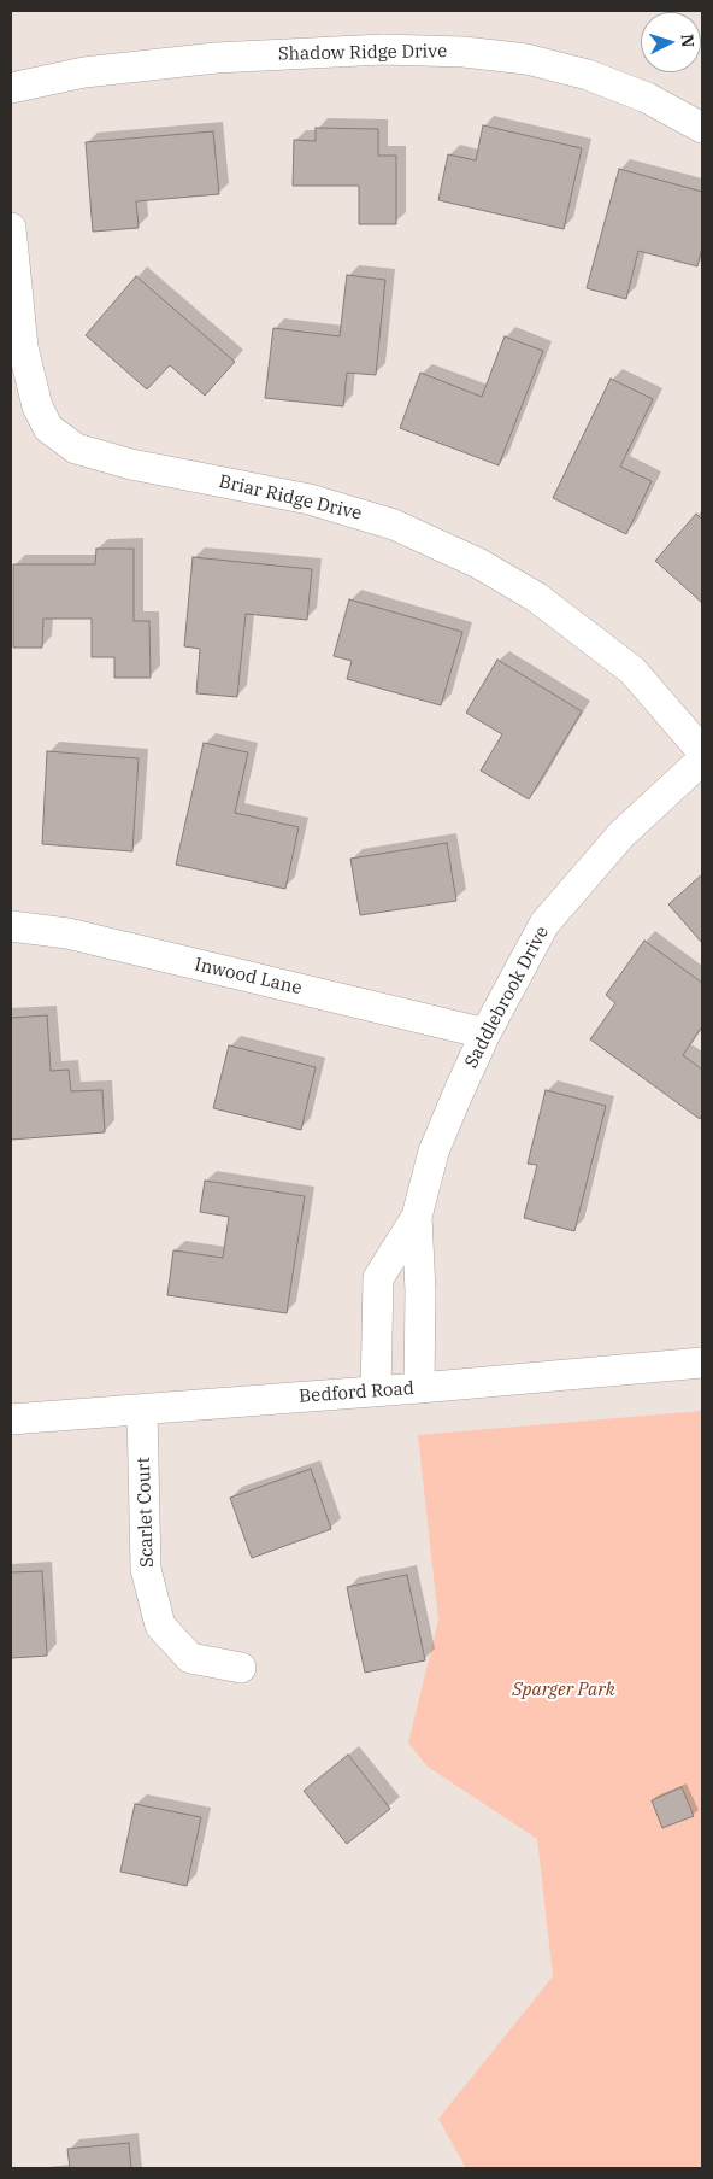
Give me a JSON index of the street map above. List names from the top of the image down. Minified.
{"streets":{"street":["Shadow Ridge Drive","Briar Ridge Drive","Inwood Lane","Saddlebrook Drive","Bedford Road","Scarlet Court"]},"crossings":[["Inwood Lane","Saddlebrook Drive"],["Saddlebrook Drive","Bedford Road"],["Bedford Road","Scarlet Court"]],"parks":["Sparger Park"],"north":"right"}
